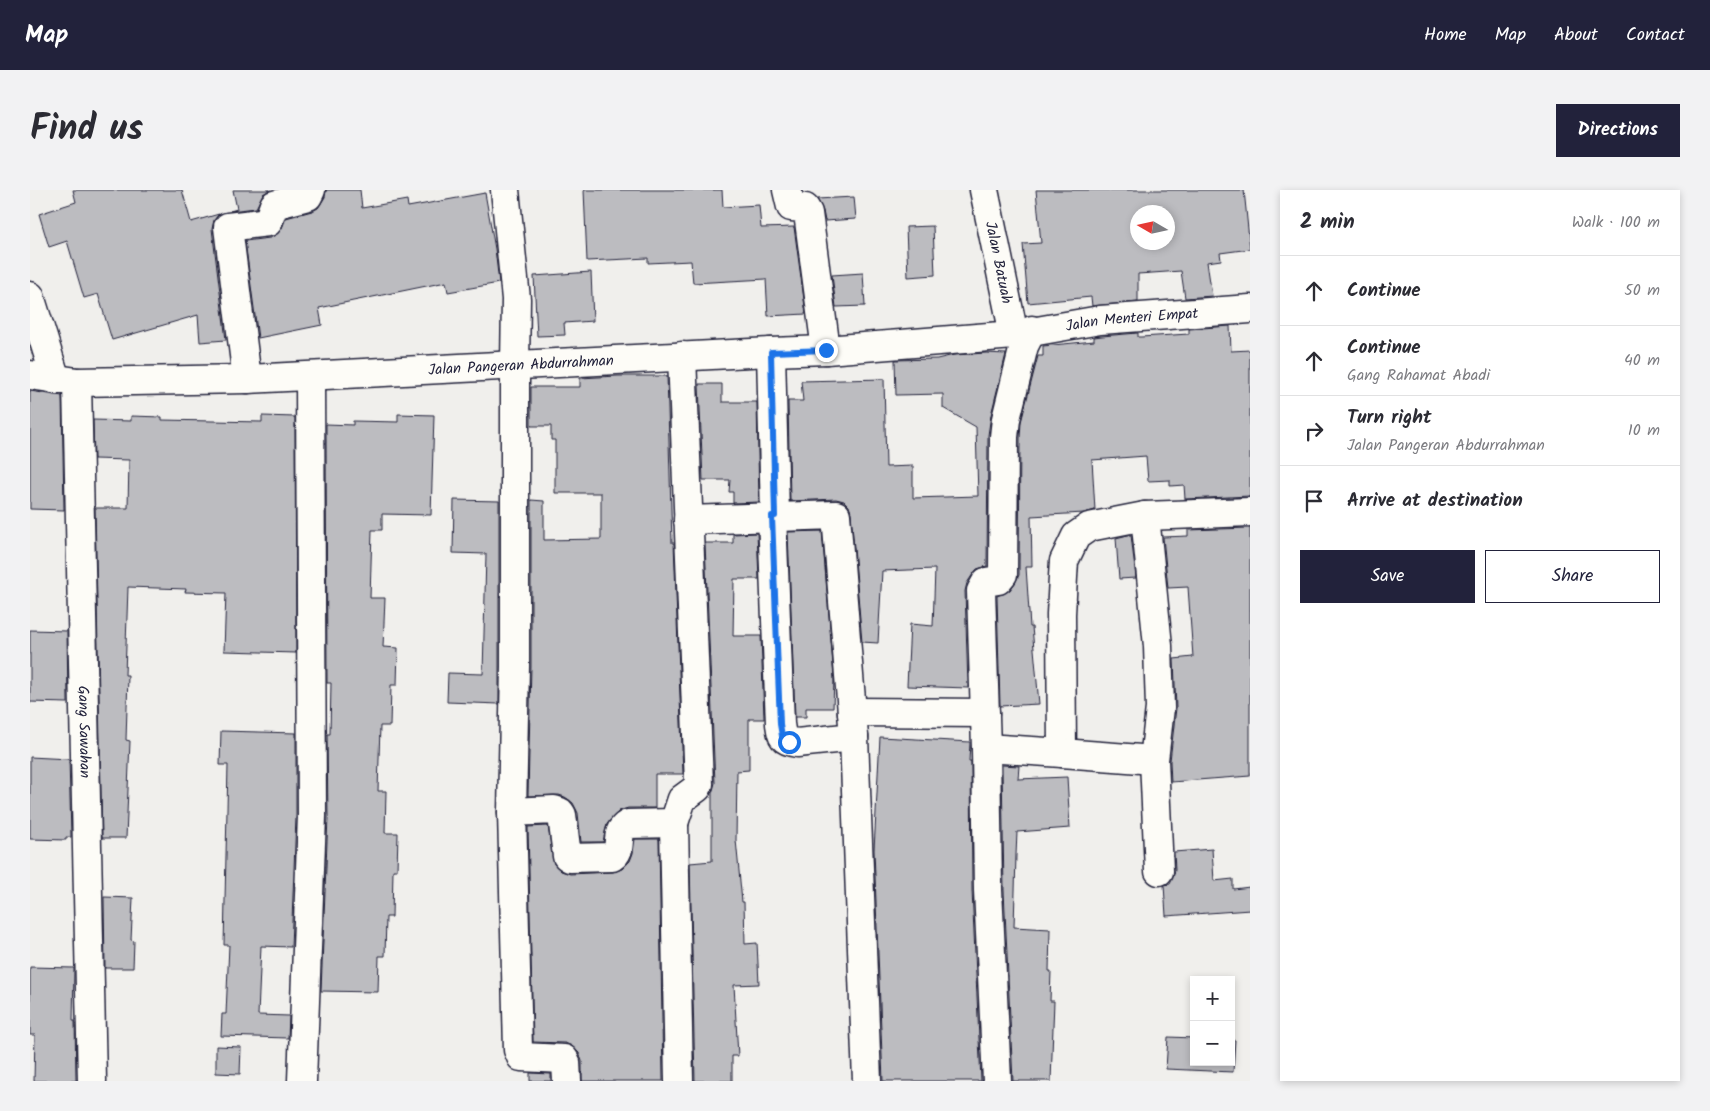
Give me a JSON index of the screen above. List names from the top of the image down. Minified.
{"streets":{"street":["Jalan Batuah","Jalan Menteri Empat","Jalan Pangeran Abdurrahman","Gang Sawahan"]},"crossings":[["Jalan Batuah","Jalan Menteri Empat"],["Jalan Batuah","Jalan Pangeran Abdurrahman"],["Jalan Menteri Empat","Jalan Pangeran Abdurrahman"],["Jalan Pangeran Abdurrahman","Gang Sawahan"]],"north":"left","page":{"header":"Map","nav":["Home","Map","About","Contact"],"title":"Find us","buttons":["Directions",["Save","Share"]],"heading":["2 min","Walk · 100 m"],"list":[["Continue","50 m"],["Continue","Gang Rahamat Abadi","40 m"],["Turn right","Jalan Pangeran Abdurrahman","10 m"],"Arrive at destination"],"map_buttons":["+","−"]}}
